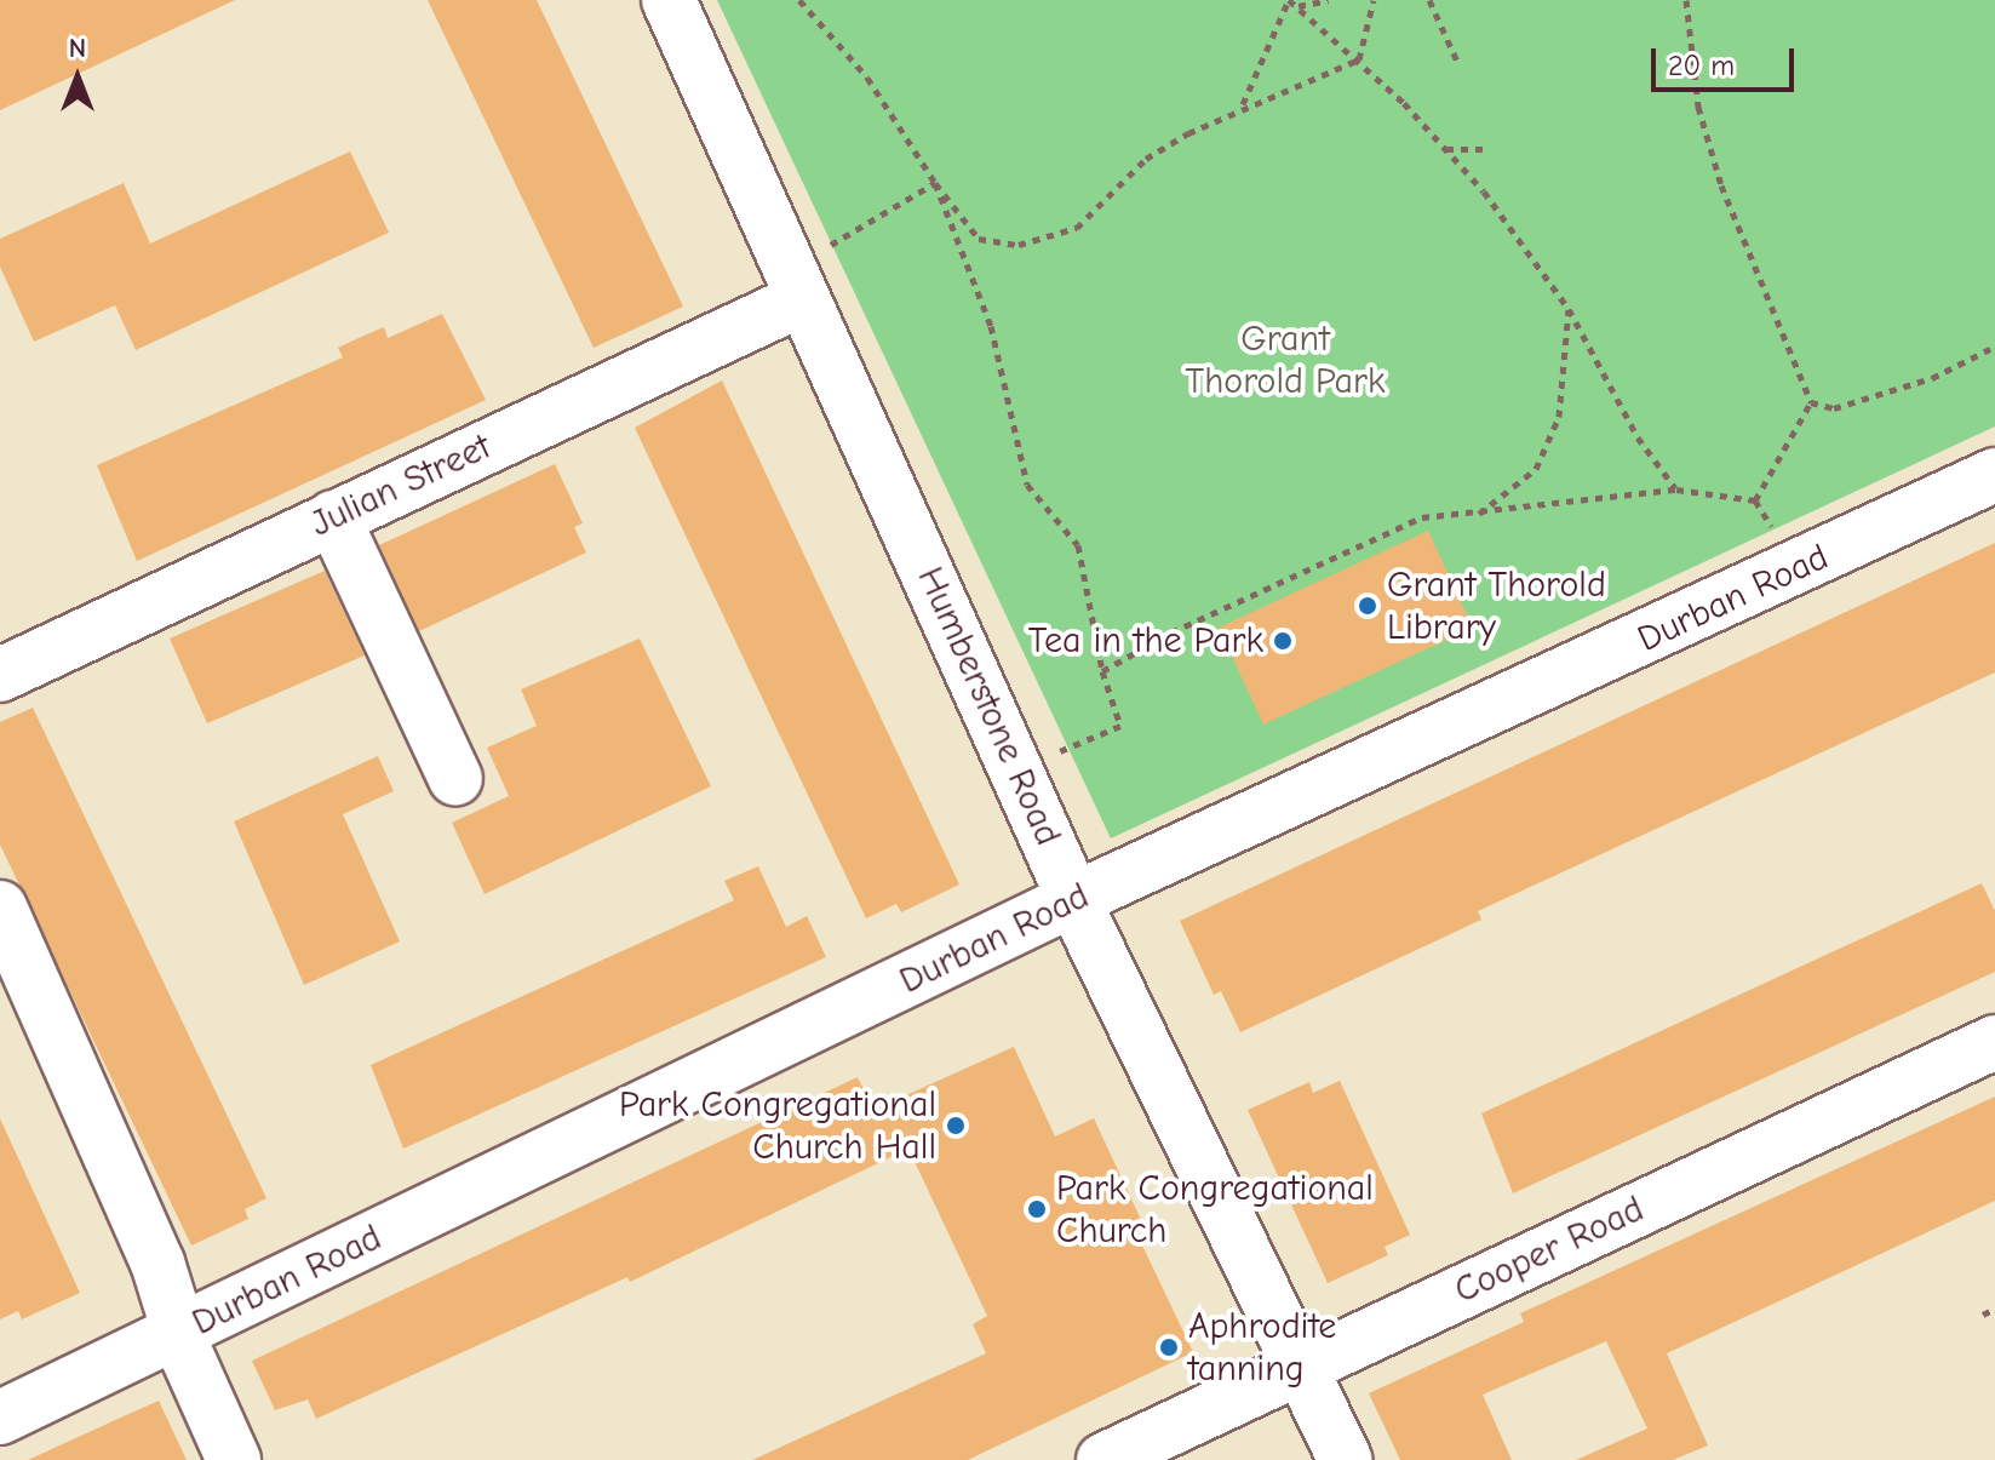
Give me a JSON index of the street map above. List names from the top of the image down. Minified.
{"streets":{"street":["Julian Street","Durban Road","Humberstone Road","Cooper Road"]},"crossings":[["Julian Street","Humberstone Road"],["Durban Road","Humberstone Road"],["Humberstone Road","Cooper Road"]],"parks":["Grant Thorold Park"],"places":["Grant Thorold Library","Tea in the Park","Park Congregational Church Hall","Park Congregational Church","Aphrodite tanning"],"scale_bar":"20 m","north":"top"}
